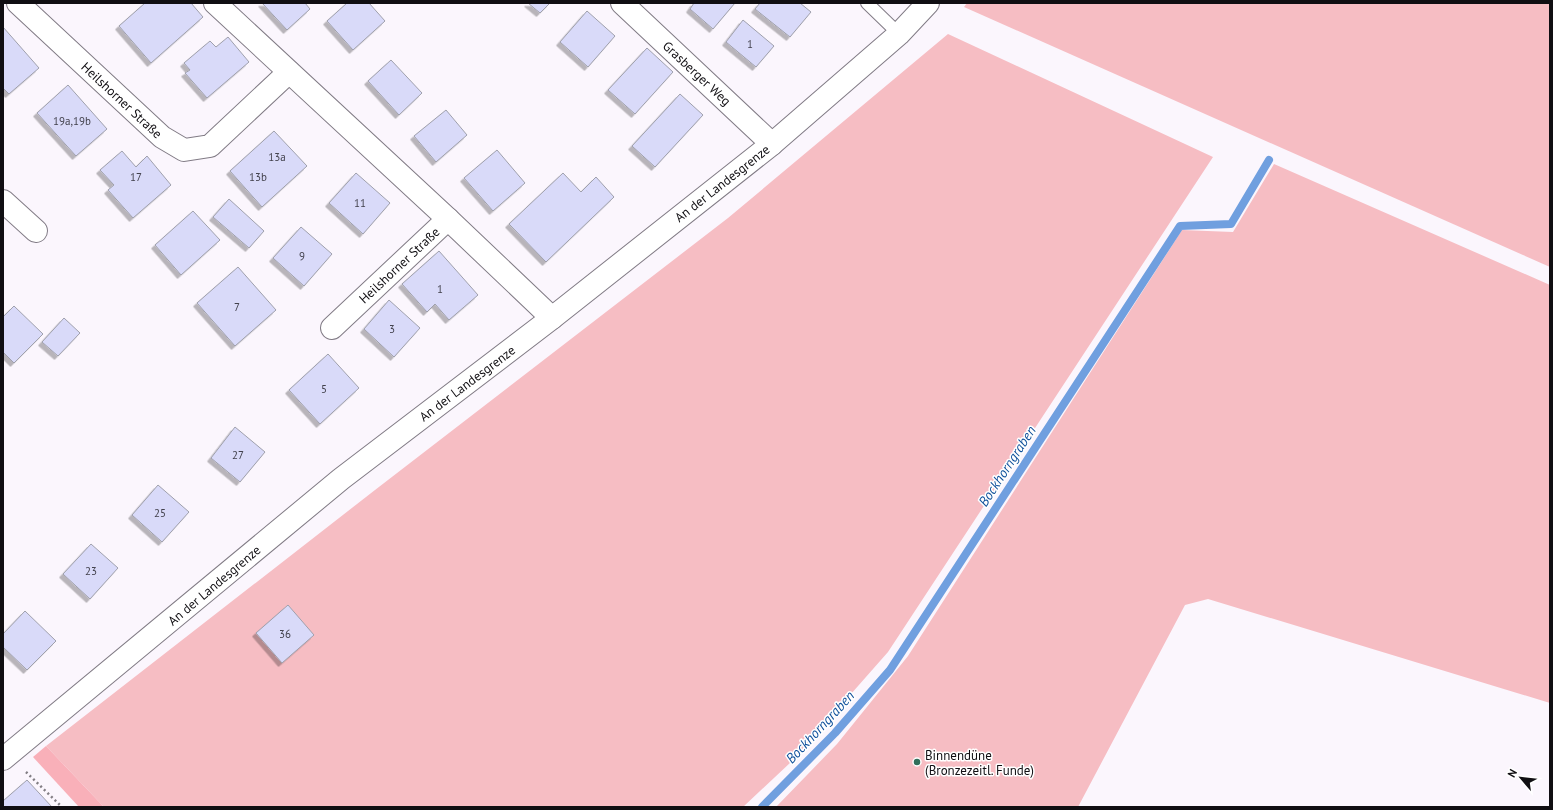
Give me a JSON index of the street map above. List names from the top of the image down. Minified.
{"streets":{"street":["Grasberger Weg","Heilshorner Straße","An der Landesgrenze"]},"crossings":[["Grasberger Weg","An der Landesgrenze"],["Heilshorner Straße","An der Landesgrenze"]],"water":["Bockhorngraben"],"places":["Binnendüne (Bronzezeitl. Funde)"],"house_numbers":["1","19a,19b","13a","17","13b","11","9","1","7","3","5","27","25","23","36"],"north":"top left"}
